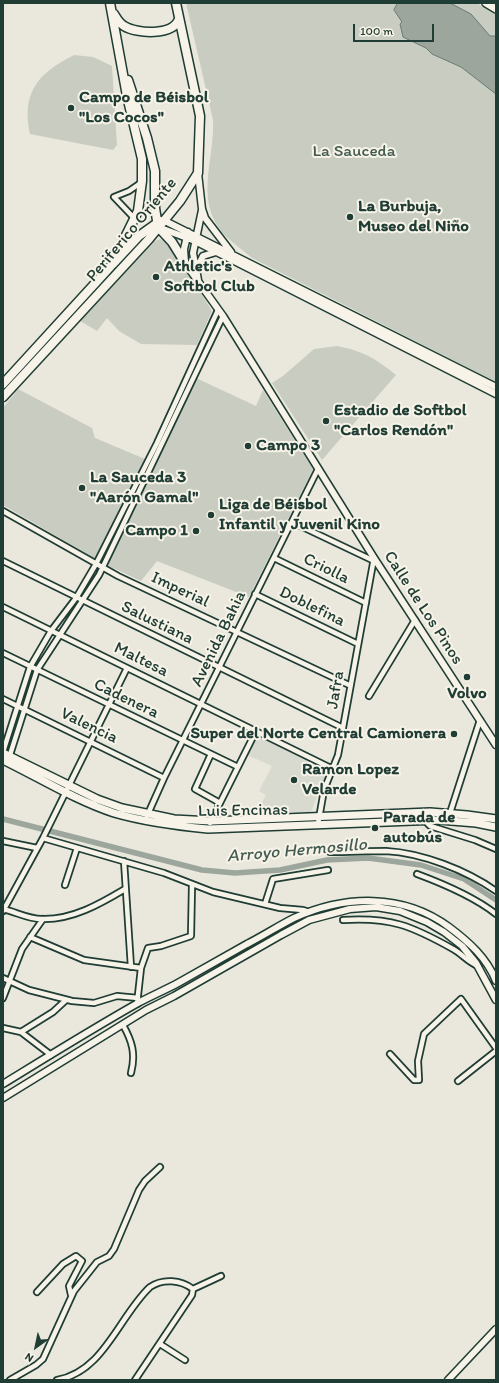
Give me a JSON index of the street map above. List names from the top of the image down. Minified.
{"streets":{"highway":["Periferico Oriente"],"main road":["Luis Encinas"],"street":["Criolla","Imperial","Doblefina","Calle de Los Pinos","Salustiana","Avenida Bahia","Maltesa","Jafra","Cadenera","Valencia"]},"crossings":[["Criolla","Avenida Bahia"],["Criolla","Jafra"],["Imperial","Avenida Bahia"],["Imperial","Jafra"],["Doblefina","Avenida Bahia"],["Doblefina","Jafra"],["Calle de Los Pinos","Avenida Bahia"],["Calle de Los Pinos","Jafra"],["Salustiana","Avenida Bahia"],["Salustiana","Jafra"],["Avenida Bahia","Maltesa"],["Avenida Bahia","Cadenera"],["Avenida Bahia","Valencia"],["Avenida Bahia","Luis Encinas"],["Maltesa","Jafra"],["Jafra","Luis Encinas"]],"water":["Arroyo Hermosillo"],"parks":["La Sauceda"],"places":["Campo de Béisbol \"Los Cocos\"","La Burbuja, Museo del Niño","Athletic's Softbol Club","Estadio de Softbol \"Carlos Rendón\"","Campo 3","La Sauceda 3 \"Aarón Gamal\"","Liga de Béisbol Infantil y Juvenil Kino","Campo 1","Volvo","Super del Norte Central Camionera","Ramon Lopez Velarde","Parada de autobús"],"scale_bar":"100 m","north":"bottom left"}
